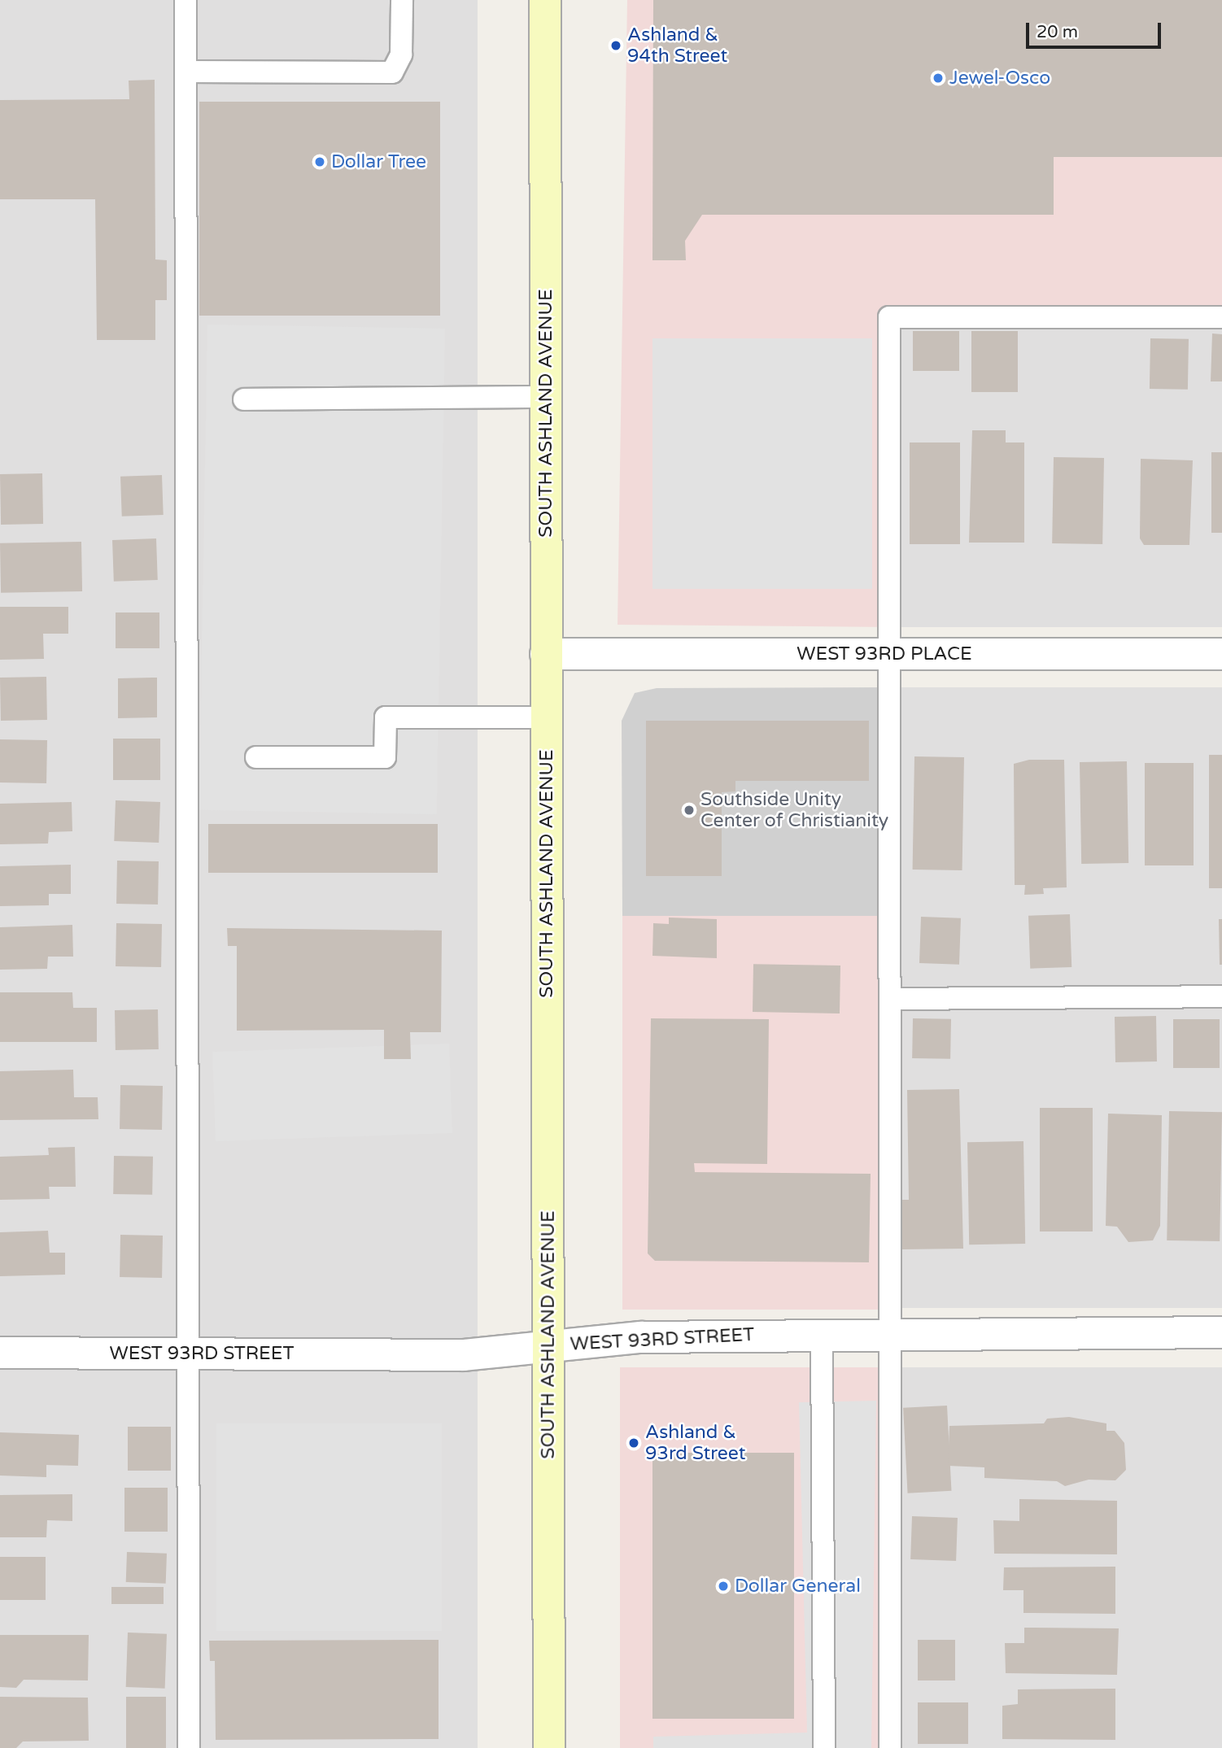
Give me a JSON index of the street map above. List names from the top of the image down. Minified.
{"streets":{"main road":["SOUTH ASHLAND AVENUE"],"street":["WEST 93RD PLACE","WEST 93RD STREET"]},"crossings":[["SOUTH ASHLAND AVENUE","WEST 93RD PLACE"],["SOUTH ASHLAND AVENUE","WEST 93RD STREET"]],"places":["Ashland & 94th Street","Jewel-Osco","Dollar Tree","Southside Unity Center of Christianity","Ashland & 93rd Street","Dollar General"],"scale_bar":"20 m"}
